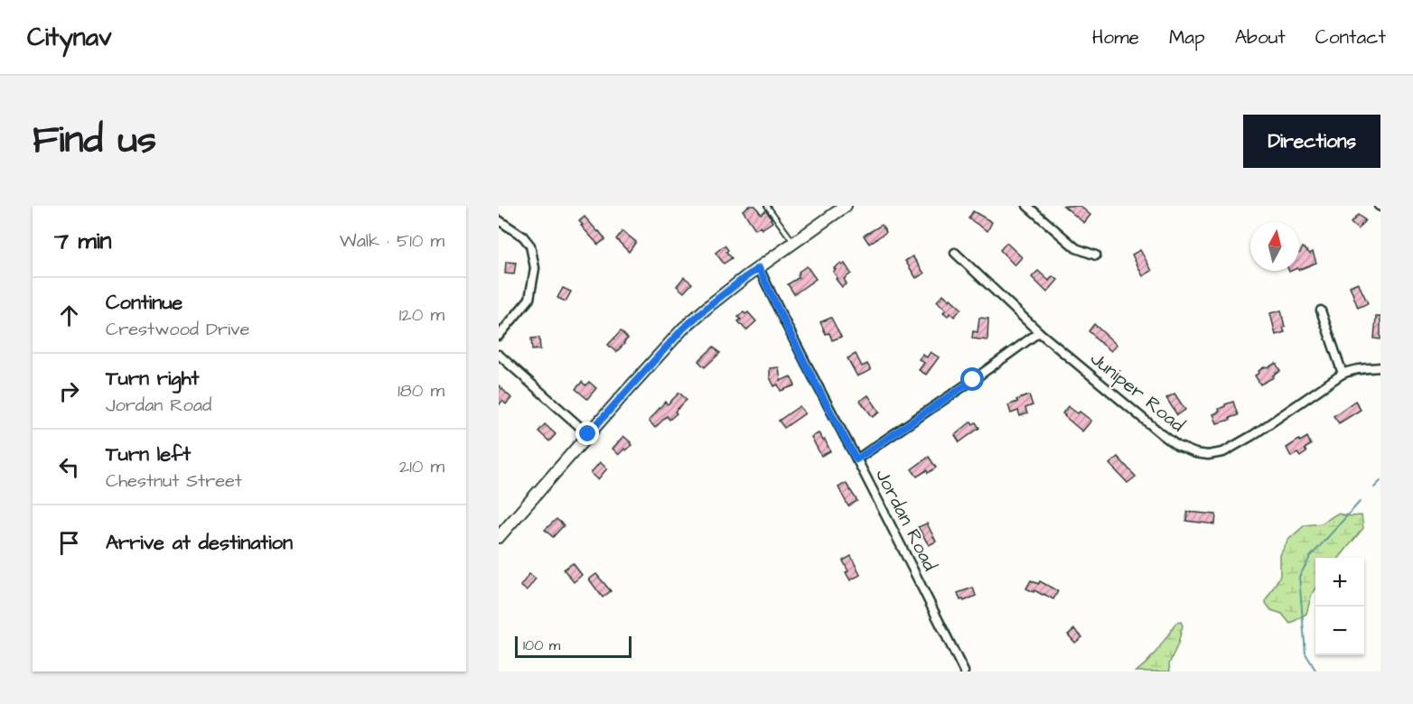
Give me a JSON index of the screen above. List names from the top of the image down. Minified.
{"streets":{"street":["Juniper Road","Jordan Road"]},"scale_bar":"100 m","north":"top","page":{"header":"Citynav","nav":["Home","Map","About","Contact"],"title":"Find us","buttons":"Directions","heading":["7 min","Walk · 510 m"],"list":[["Continue","Crestwood Drive","120 m"],["Turn right","Jordan Road","180 m"],["Turn left","Chestnut Street","210 m"],"Arrive at destination"],"map_buttons":["+","−"],"scale":"100 m"}}
